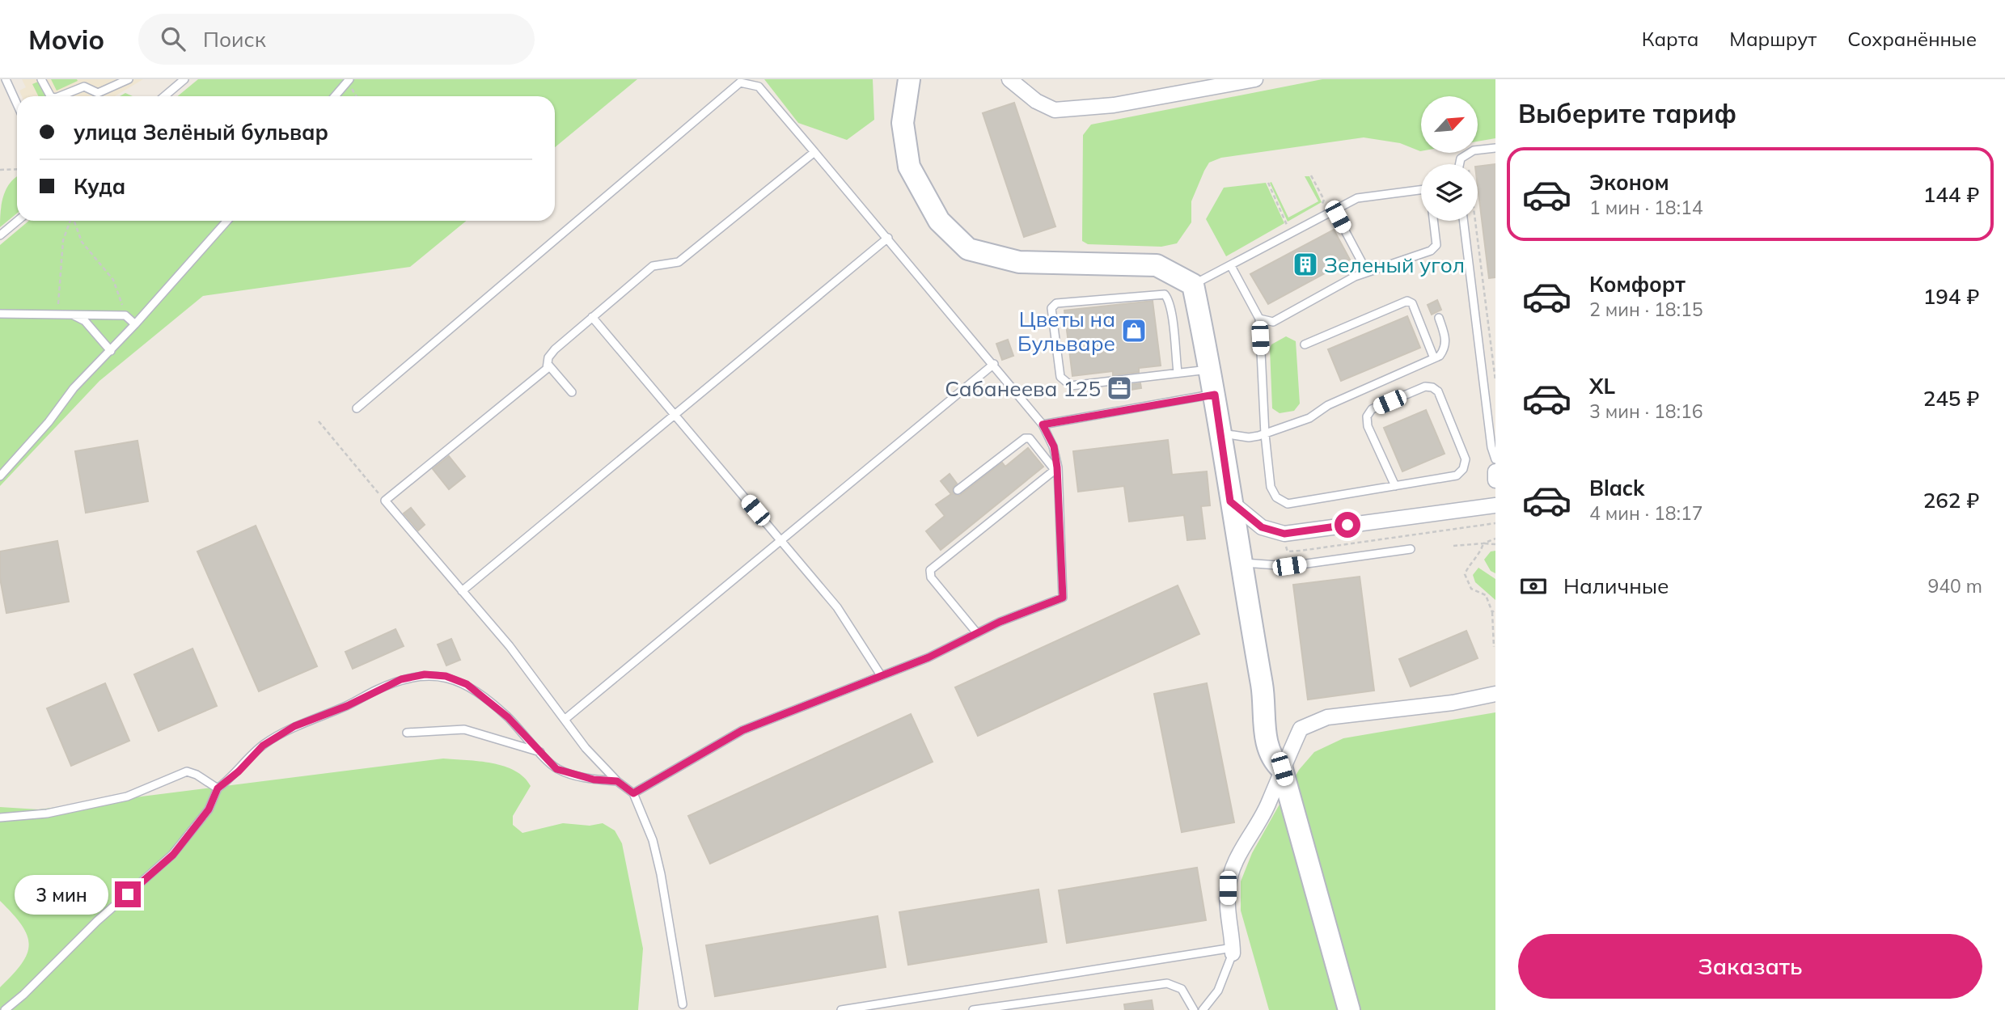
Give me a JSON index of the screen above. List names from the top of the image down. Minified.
{"places":{"building":["Зеленый угол"],"shop":["Цветы на Бульваре"],"office":["Сабанеева 125"]},"north":"top right","page":{"header":"Movio","search":"Поиск","nav":["Карта","Маршрут","Сохранённые"],"heading":"Выберите тариф","banner":["улица Зелёный бульвар","Куда"],"list":[{"name":"Эконом","note":"1 мин · 18:14","value":"144 ₽"},{"name":"Комфорт","note":"2 мин · 18:15","value":"194 ₽"},{"name":"XL","note":"3 мин · 18:16","value":"245 ₽"},{"name":"Black","note":"4 мин · 18:17","value":"262 ₽"}],"pay":["Наличные","940 m"],"bubble":"3 мин","buttons":"Заказать"}}
